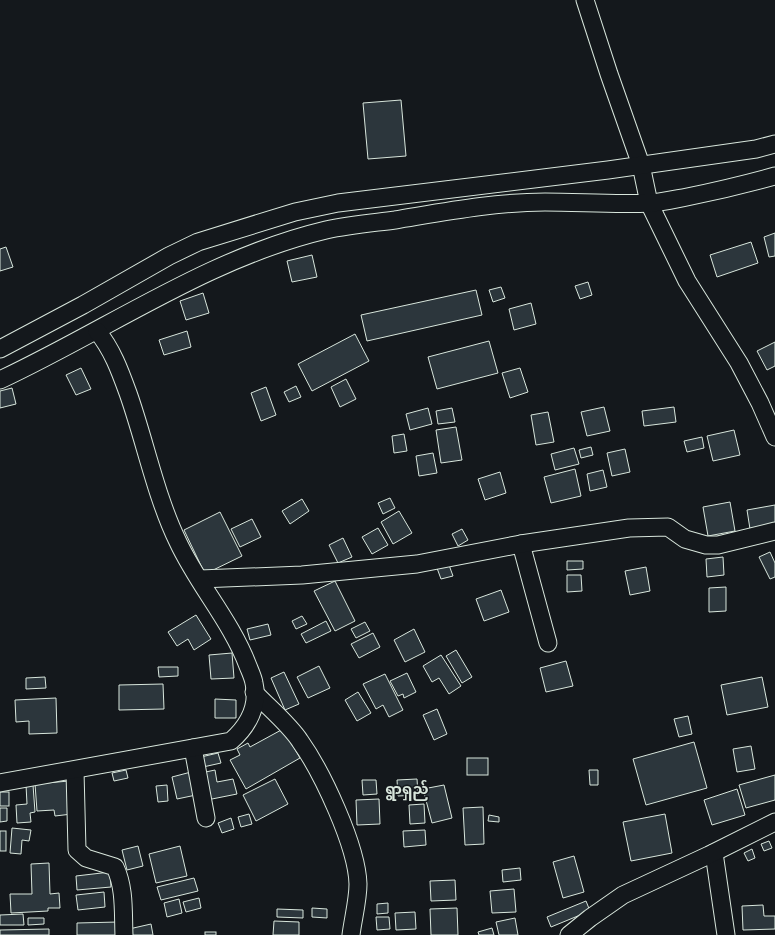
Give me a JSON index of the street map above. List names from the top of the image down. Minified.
{"districts":["ရွာရှည်"]}
